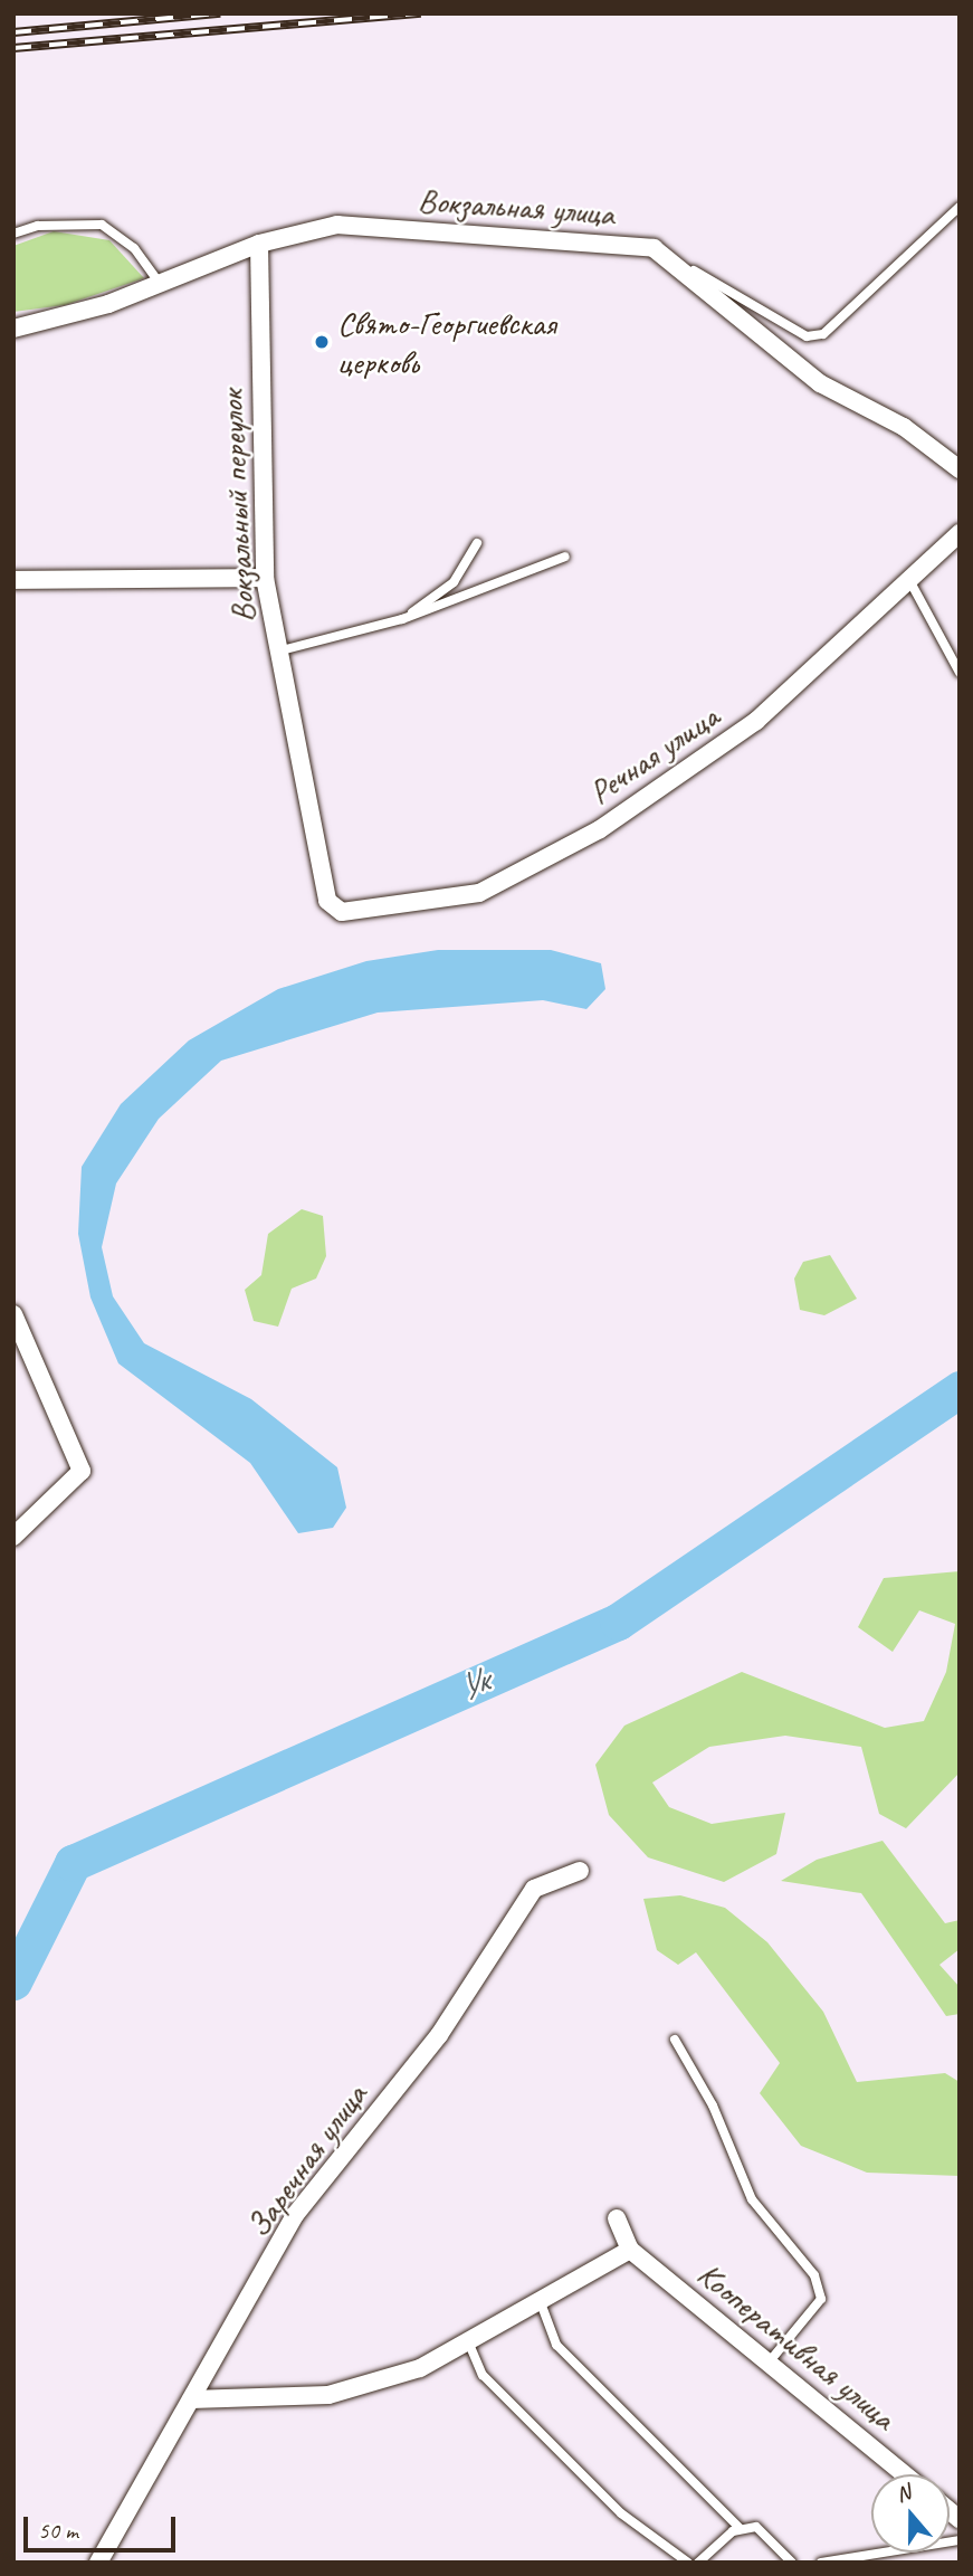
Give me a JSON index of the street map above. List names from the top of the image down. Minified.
{"streets":{"street":["Вокзальная улица","Вокзальный переулок","Речная улица","Заречная улица","Кооперативная улица"]},"crossings":[["Вокзальная улица","Вокзальный переулок"],["Вокзальный переулок","Речная улица"]],"water":["Ук"],"places":["Свято-Георгиевская церковь"],"scale_bar":"50 m","north":"top"}
